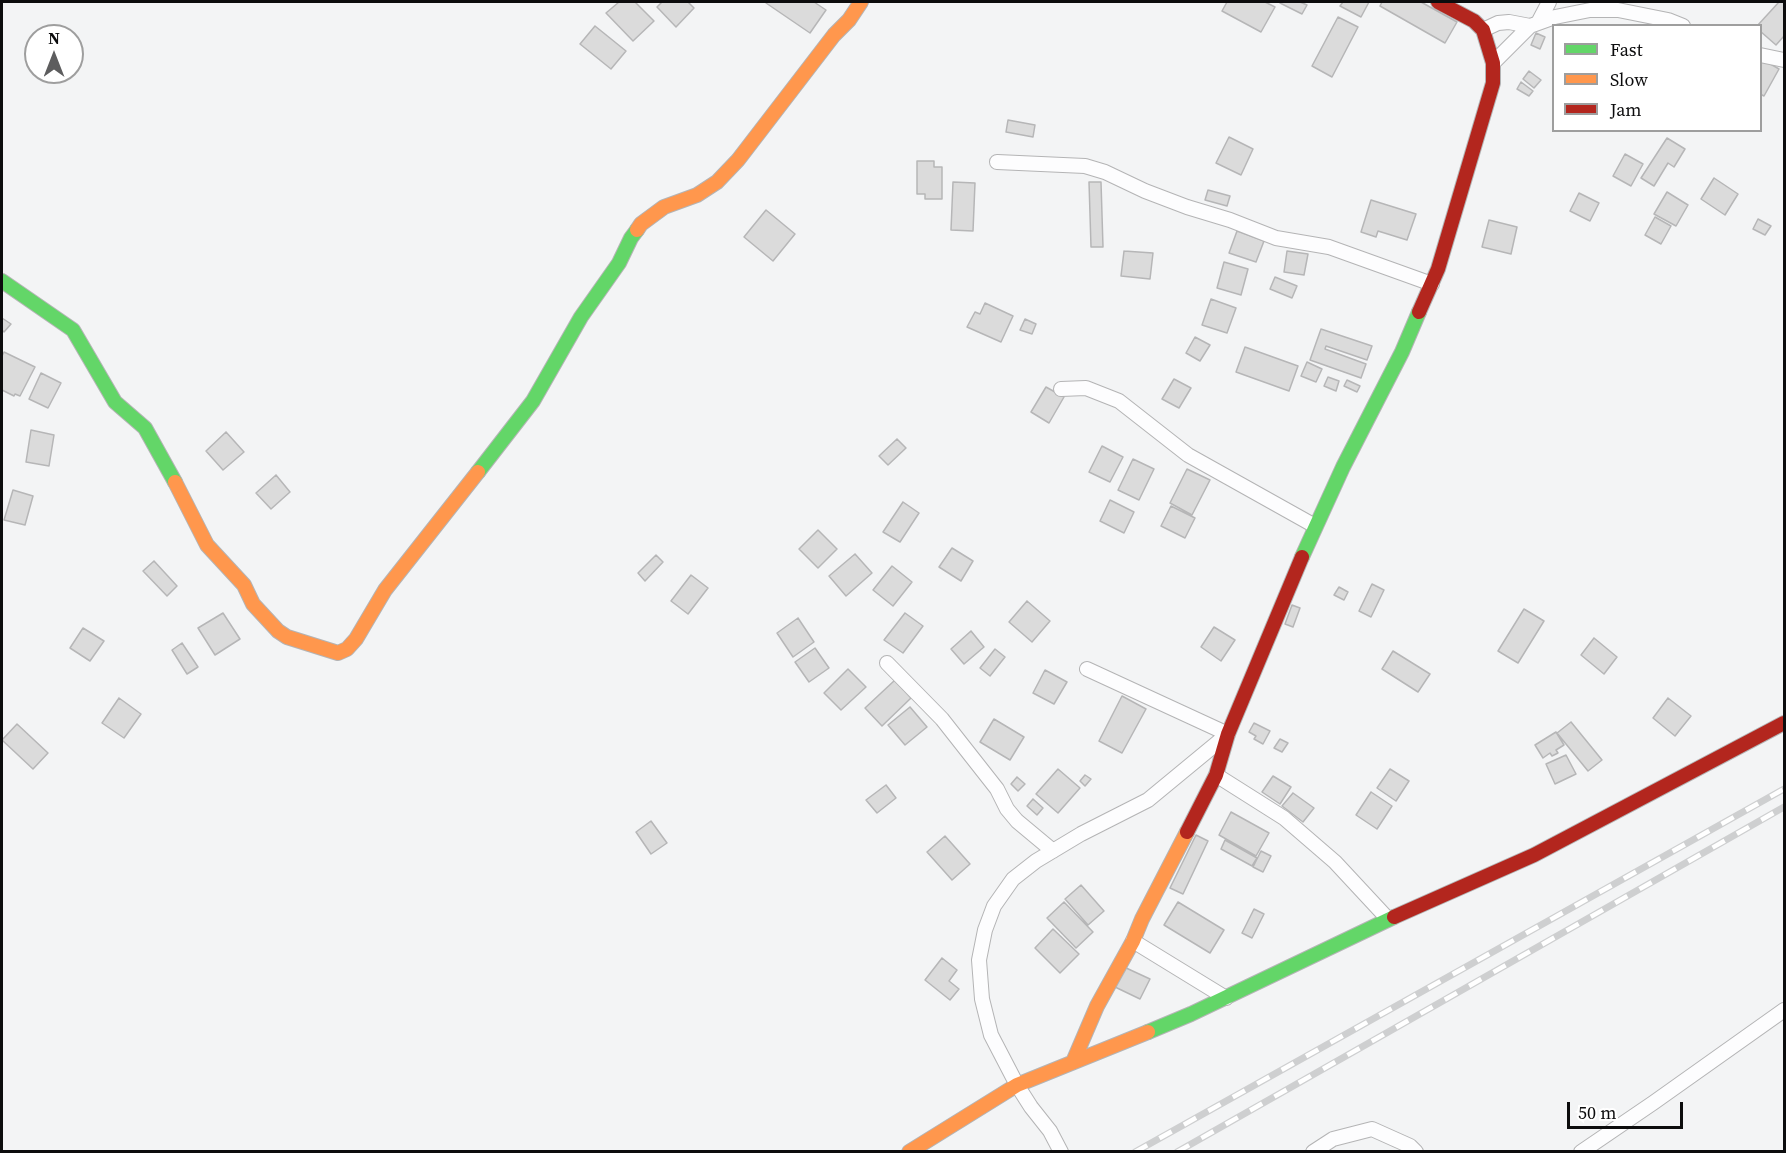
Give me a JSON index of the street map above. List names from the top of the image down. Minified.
{"legend":["Fast","Slow","Jam"],"scale_bar":"50 m","north":"top"}
